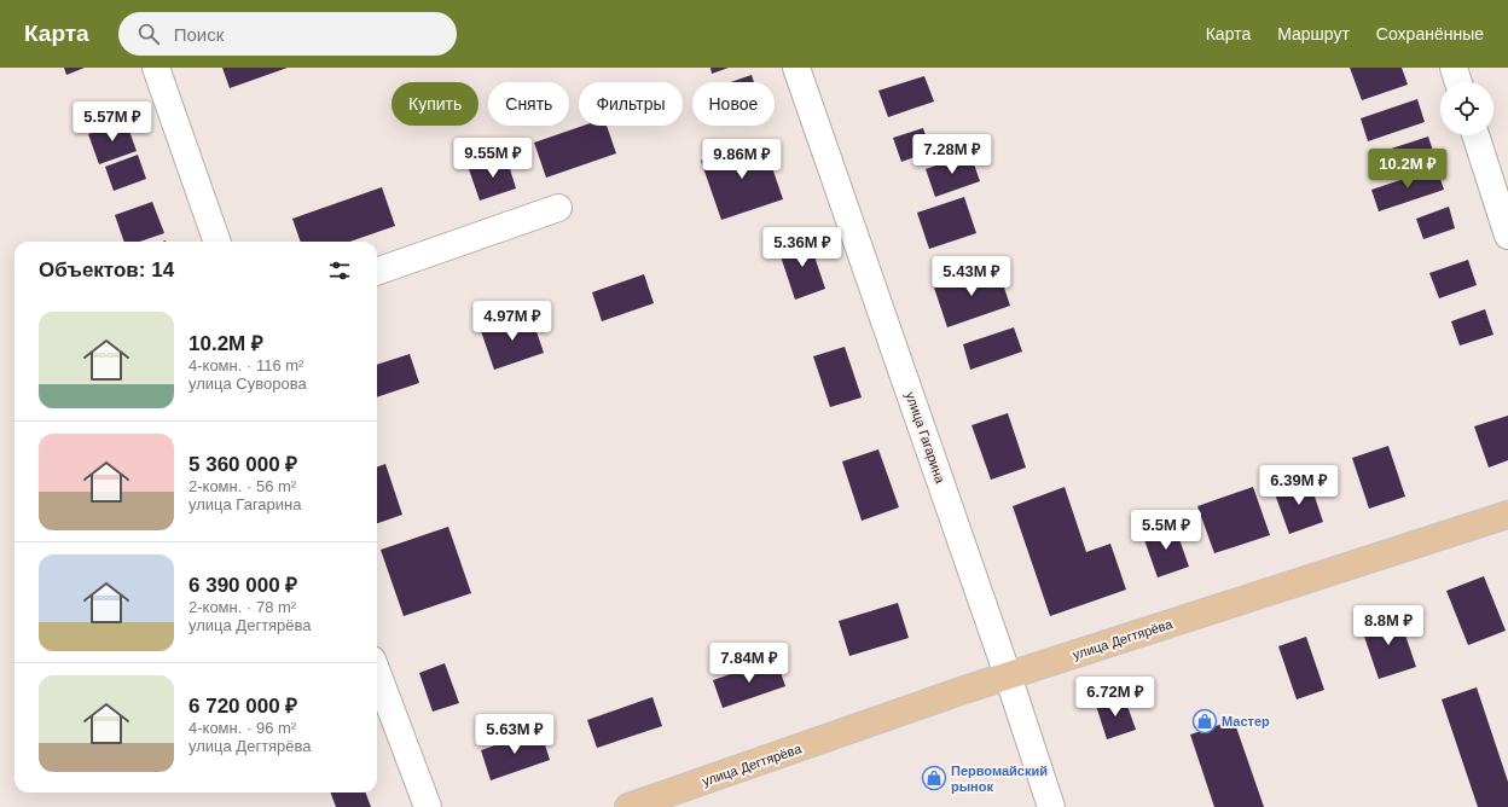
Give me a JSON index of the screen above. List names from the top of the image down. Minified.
{"streets":{"main road":["улица Дегтярёва"],"street":["улица Гагарина"]},"crossings":[["улица Гагарина","улица Дегтярёва"]],"places":{"shop":["Мастер","Первомайский рынок"]},"page":{"header":"Карта","search":"Поиск","nav":["Карта","Маршрут","Сохранённые"],"chip":["Купить","Снять","Фильтры","Новое"],"price":["5.57M ₽","7.28M ₽","9.55M ₽","9.86M ₽","10.2M ₽","5.36M ₽","5.43M ₽","4.97M ₽","6.39M ₽","5.5M ₽","8.8M ₽","7.84M ₽","6.72M ₽","5.63M ₽"],"heading":"Объектов: 14","list":[{"name":"10.2M ₽","note":"4-комн. · 116 m² · улица Суворова"},{"name":"5 360 000 ₽","note":"2-комн. · 56 m² · улица Гагарина"},{"name":"6 390 000 ₽","note":"2-комн. · 78 m² · улица Дегтярёва"},{"name":"6 720 000 ₽","note":"4-комн. · 96 m² · улица Дегтярёва"}]}}
